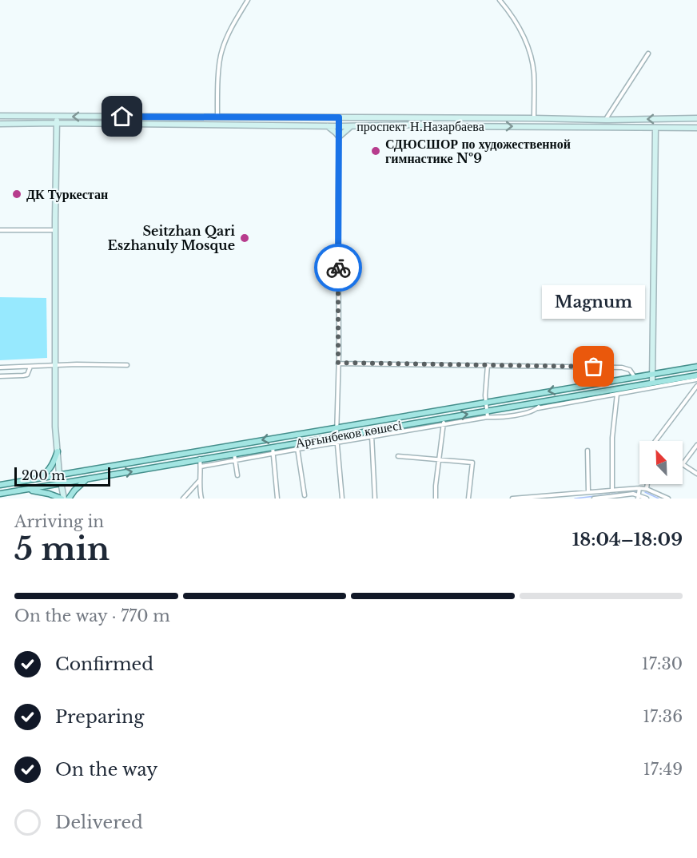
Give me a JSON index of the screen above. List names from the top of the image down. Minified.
{"streets":{"main road":["проспект Н.Назарбаева","Арғынбеков көшесі"]},"places":["СДЮСШОР по художественной гимнастике №9","ДК Туркестан","Seitzhan Qari Eszhanuly Mosque","Magnum"],"scale_bar":"200 m","north":"top left","page":{"bubble":"Magnum","scale":"200 m","heading":["5 min","Arriving in","18:04–18:09"],"bar":"On the way · 770 m","list":[["Confirmed","17:30"],["Preparing","17:36"],["On the way","17:49"],"Delivered"]}}
